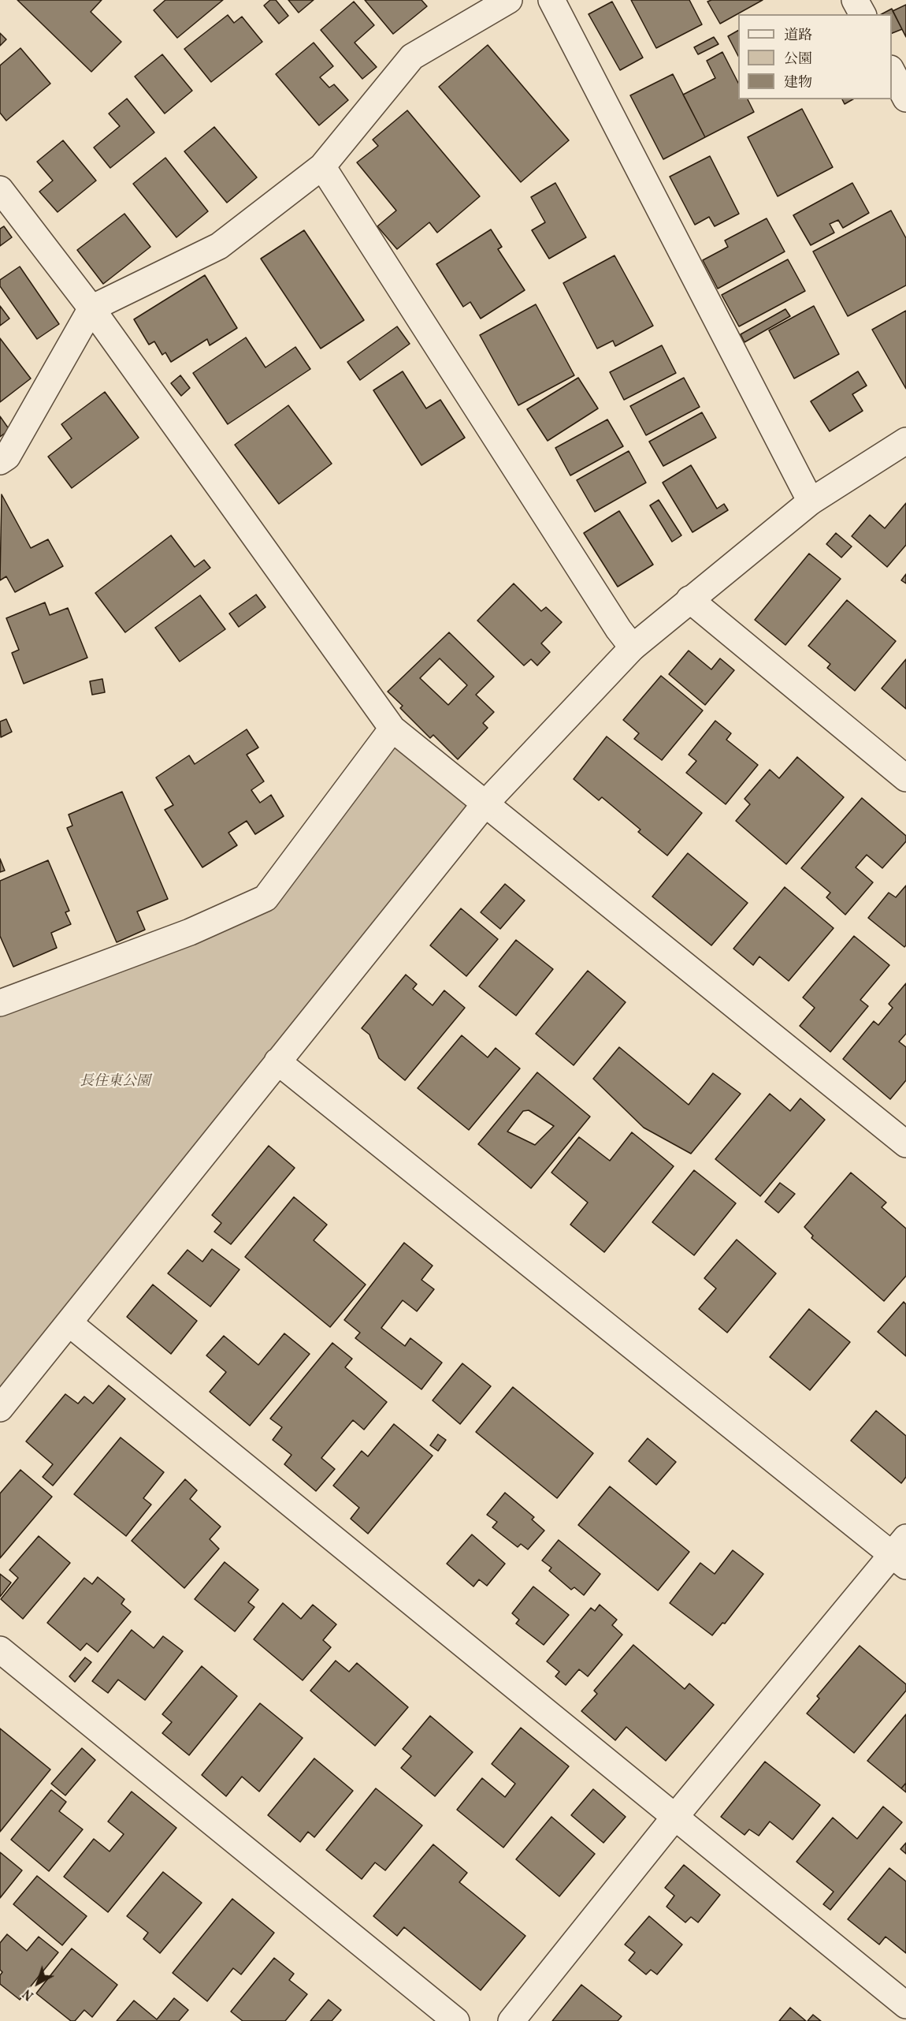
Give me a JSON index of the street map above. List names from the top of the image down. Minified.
{"parks":["長住東公園"],"legend":["道路","公園","建物"],"north":"bottom left"}
